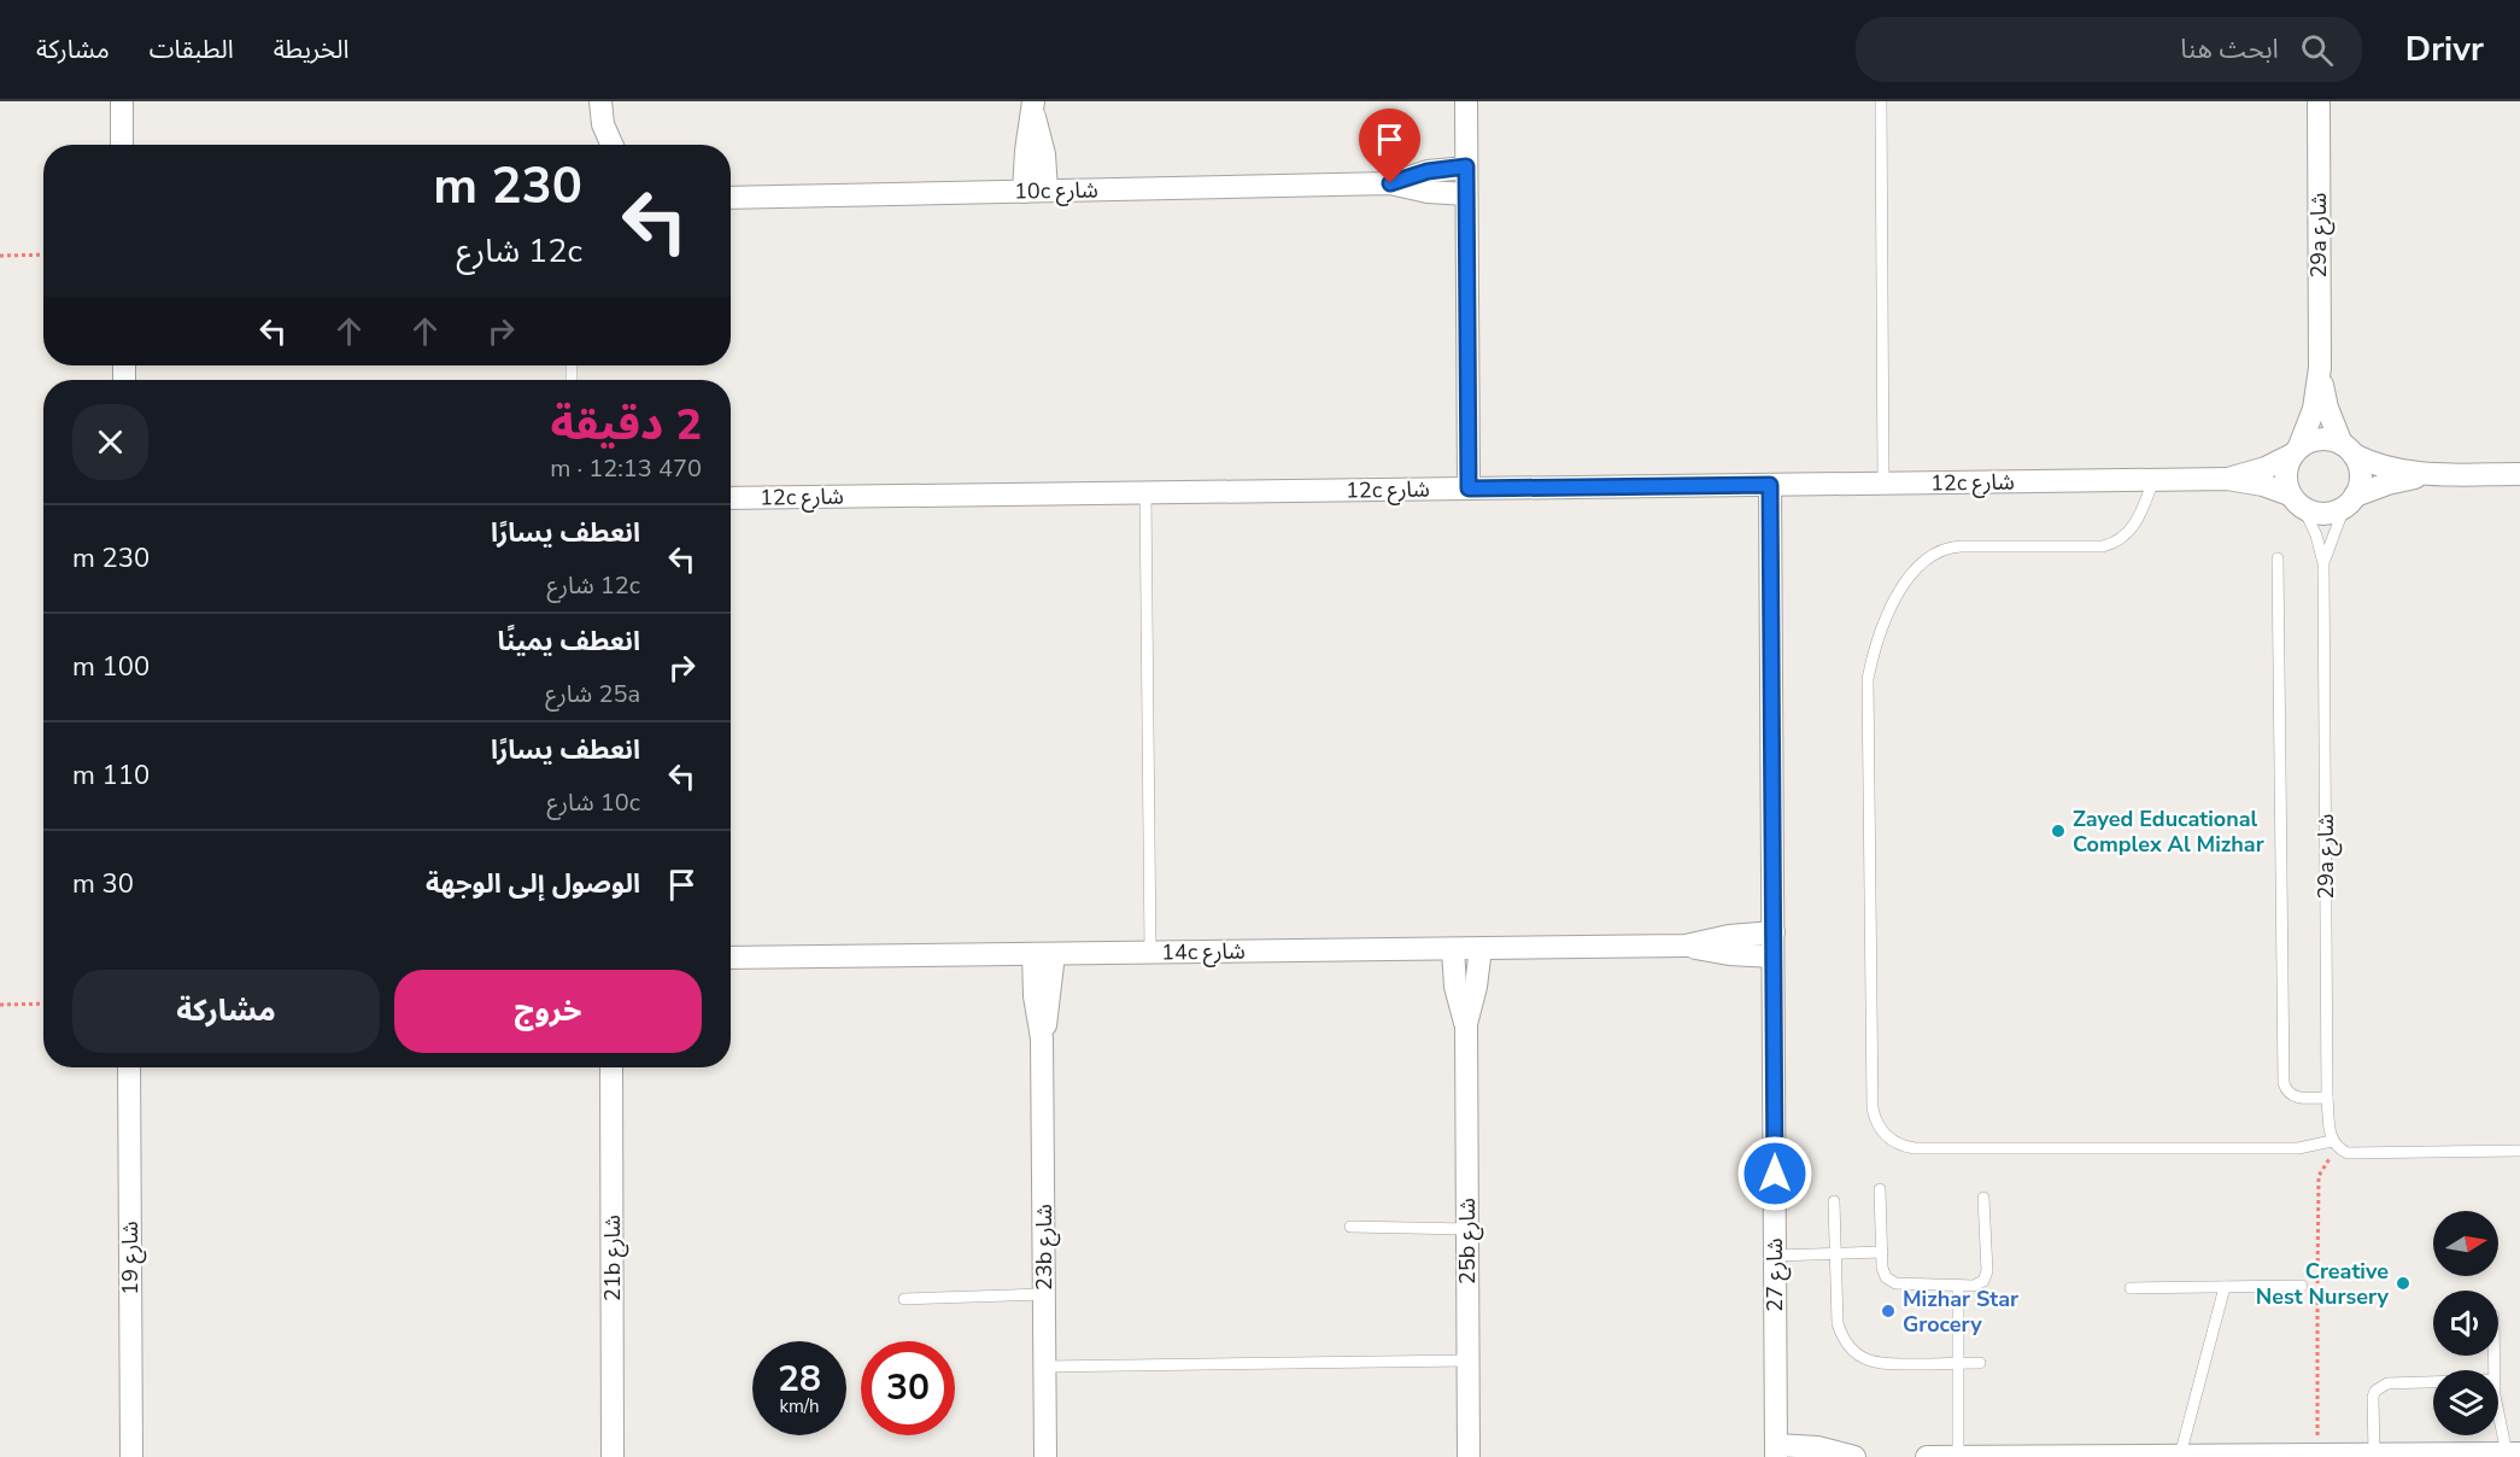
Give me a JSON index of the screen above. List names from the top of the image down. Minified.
{"streets":{"street":["10c شارع","29a شارع","12c شارع","14c شارع","25b شارع","23b شارع","شارع 19","21b شارع","شارع 27"]},"crossings":[["29a شارع","12c شارع"],["12c شارع","شارع 27"],["14c شارع","25b شارع"],["14c شارع","23b شارع"],["14c شارع","شارع 27"]],"places":["Zayed Educational Complex Al Mizhar","Creative Nest Nursery","Mizhar Star Grocery"],"north":"right","page":{"header":"Drivr","search":"ابحث هنا","nav":["الخريطة","الطبقات","مشاركة"],"turn":["230 m","12c شارع"],"heading":["2 دقيقة","470 m · 12:13"],"list":[{"name":"انعطف يسارًا","note":"12c شارع","value":"230 m"},{"name":"انعطف يمينًا","note":"25a شارع","value":"100 m"},{"name":"انعطف يسارًا","note":"10c شارع","value":"110 m"},{"name":"الوصول إلى الوجهة","value":"30 m"}],"buttons":["خروج","مشاركة"],"speed":"28 km/h","limit":"30"}}
